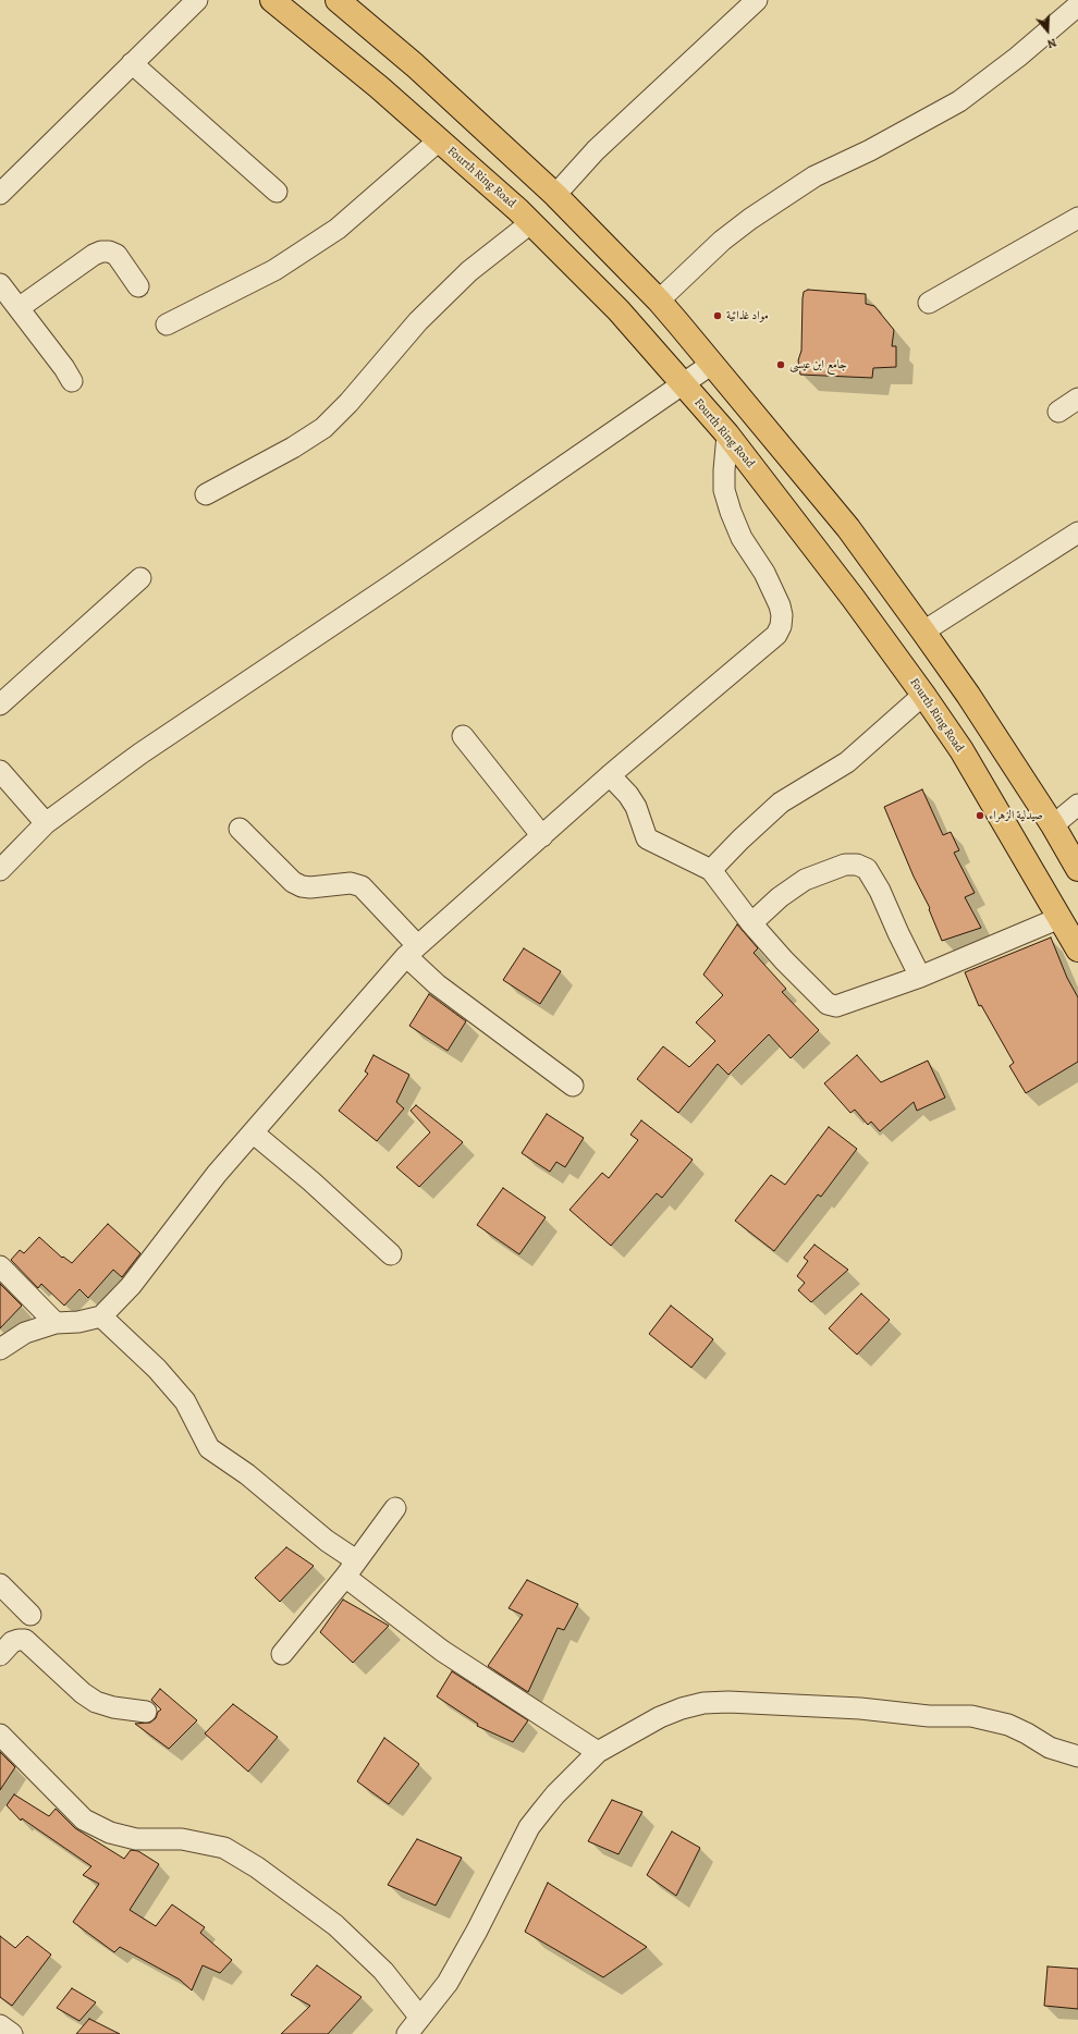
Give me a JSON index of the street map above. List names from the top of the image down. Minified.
{"streets":{"main road":["Fourth Ring Road"]},"places":["مواد غذائية","جامع ابن عيسى","صيدلية الزهراء"],"north":"bottom"}
